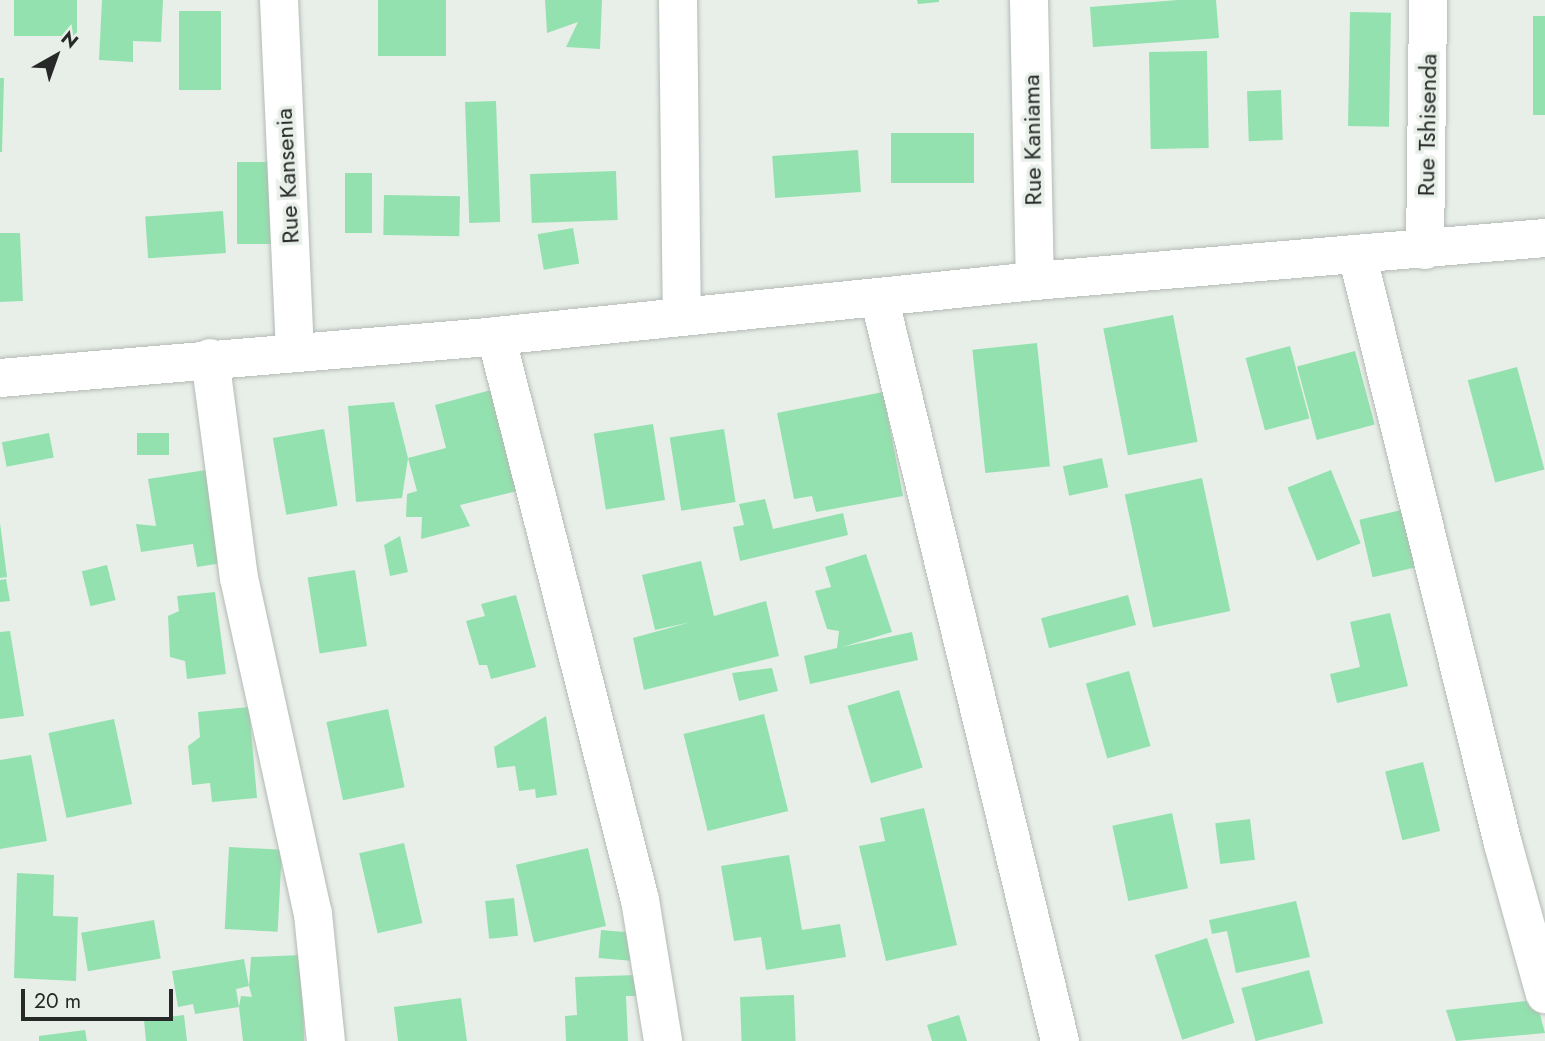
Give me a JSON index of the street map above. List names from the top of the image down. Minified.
{"streets":{"street":["Rue Tshisenda","Rue Kaniama","Rue Kansenia"]},"scale_bar":"20 m","north":"top right"}
